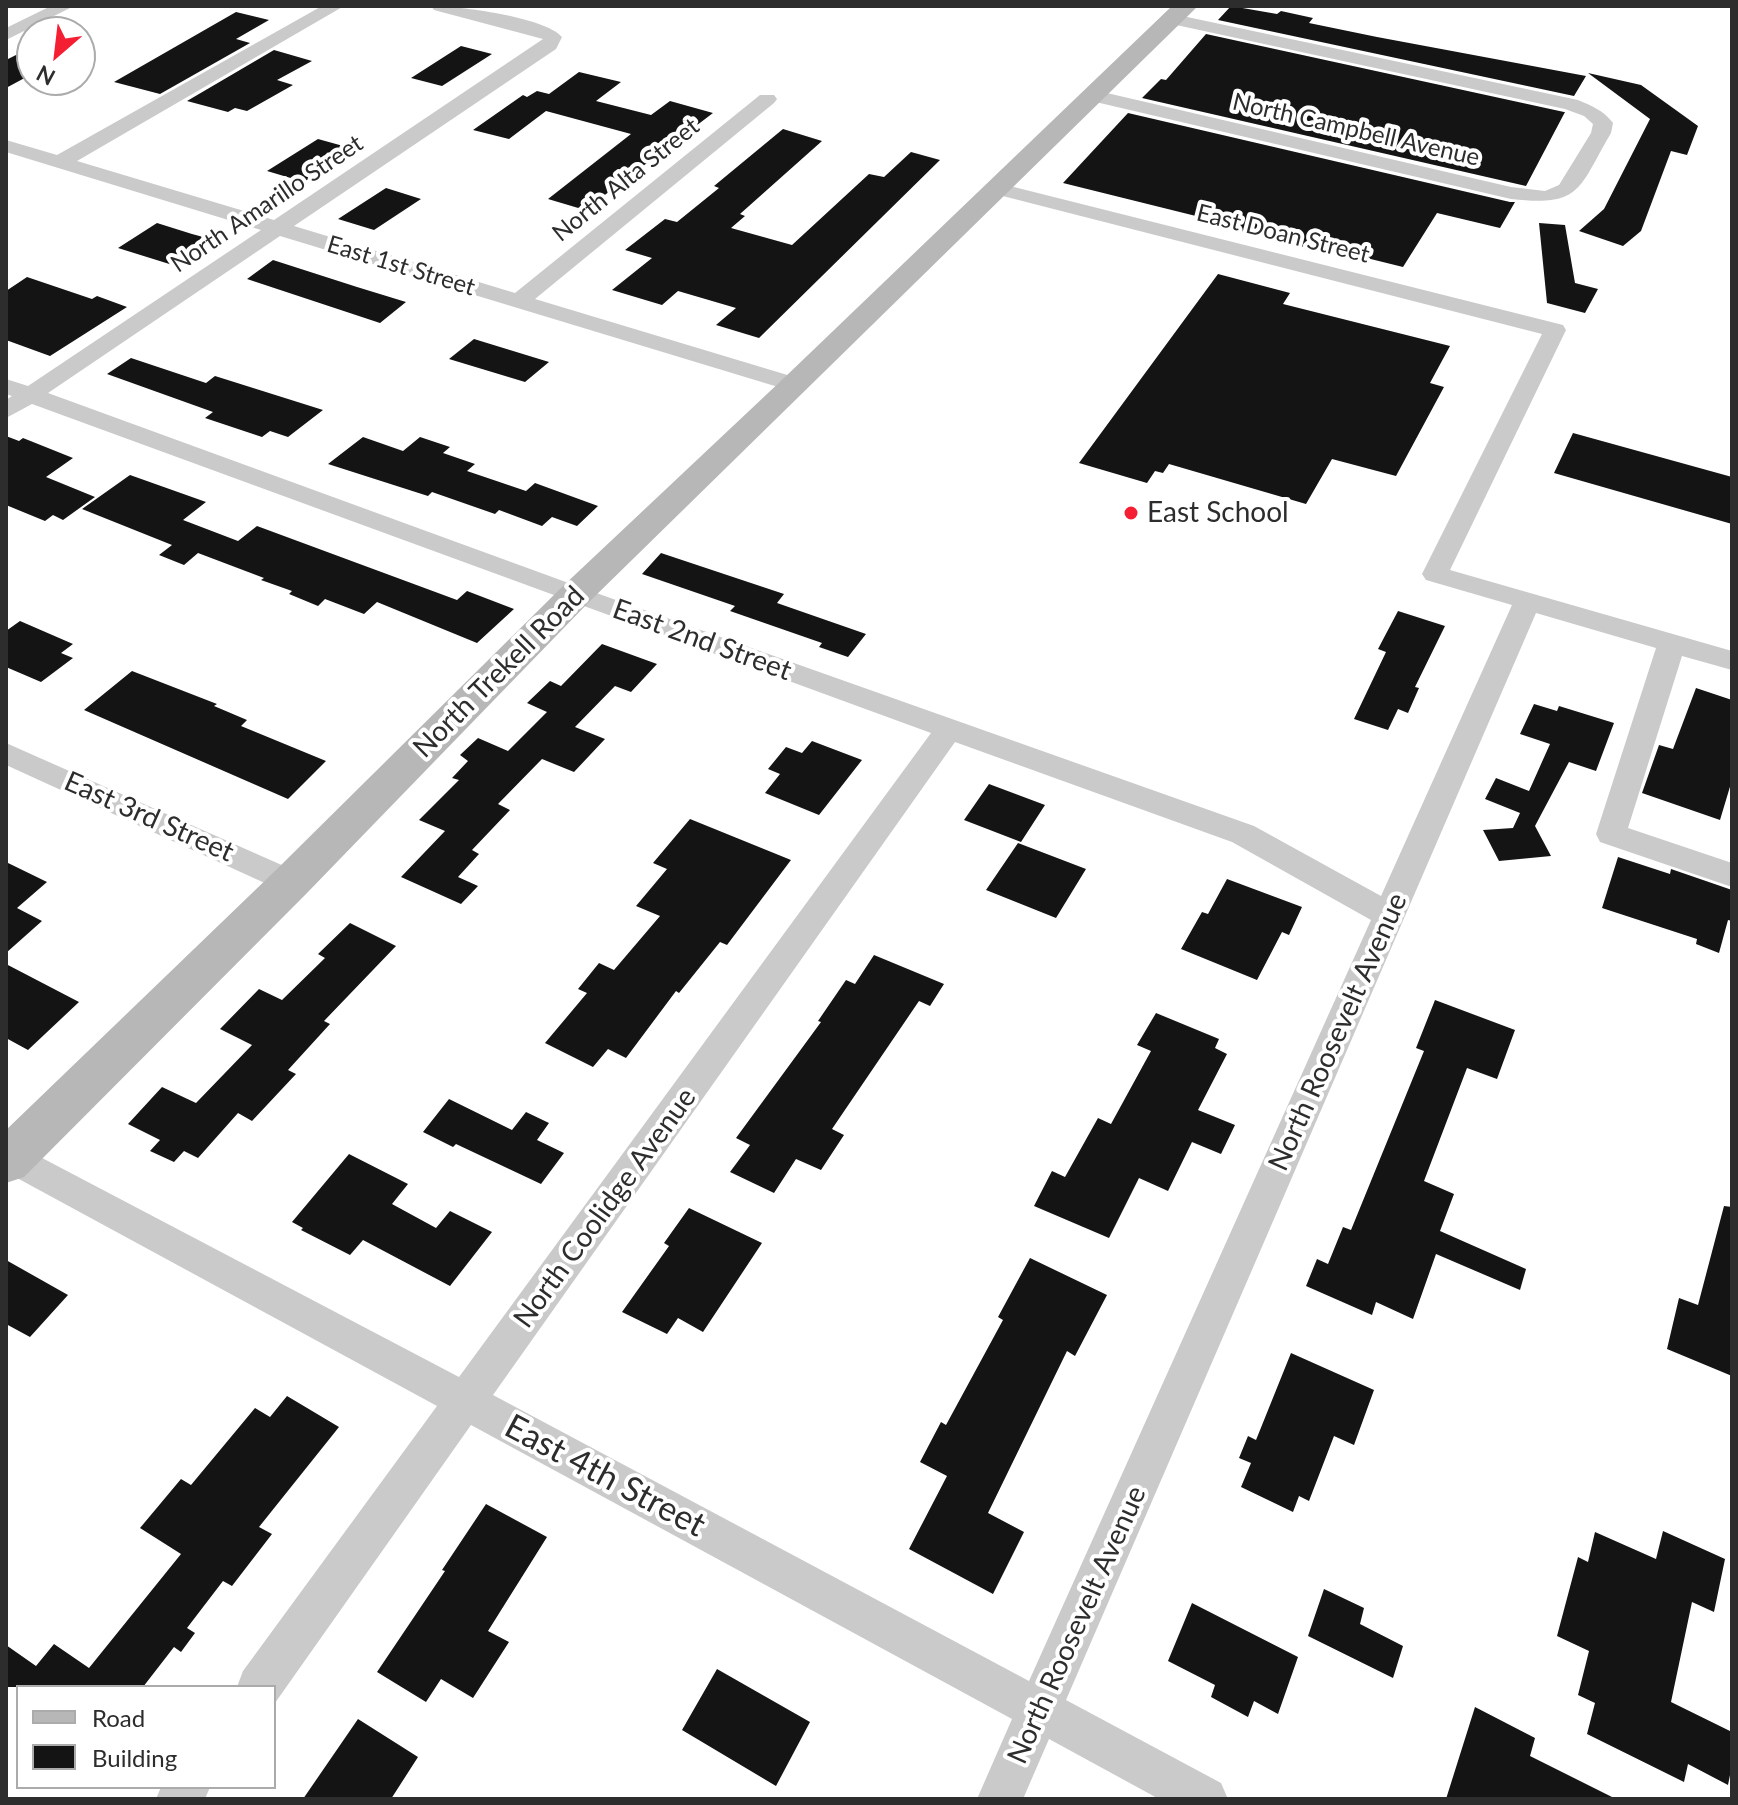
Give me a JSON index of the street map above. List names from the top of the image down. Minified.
{"streets":{"main road":["North Trekell Road"],"street":["North Campbell Avenue","North Alta Street","North Amarillo Street","East Doan Street","East 1st Street","East 2nd Street","East 3rd Street","North Roosevelt Avenue","North Coolidge Avenue","East 4th Street"]},"crossings":[["North Campbell Avenue","North Trekell Road"],["North Alta Street","East 1st Street"],["North Amarillo Street","East 1st Street"],["North Amarillo Street","East 2nd Street"],["East Doan Street","North Trekell Road"],["East Doan Street","North Roosevelt Avenue"],["East 1st Street","North Trekell Road"],["East 2nd Street","North Trekell Road"],["East 2nd Street","North Roosevelt Avenue"],["East 2nd Street","North Coolidge Avenue"],["North Trekell Road","East 3rd Street"],["North Trekell Road","East 4th Street"],["North Roosevelt Avenue","East 4th Street"],["North Coolidge Avenue","East 4th Street"]],"places":["East School"],"legend":["Road","Building"],"north":"bottom left"}
